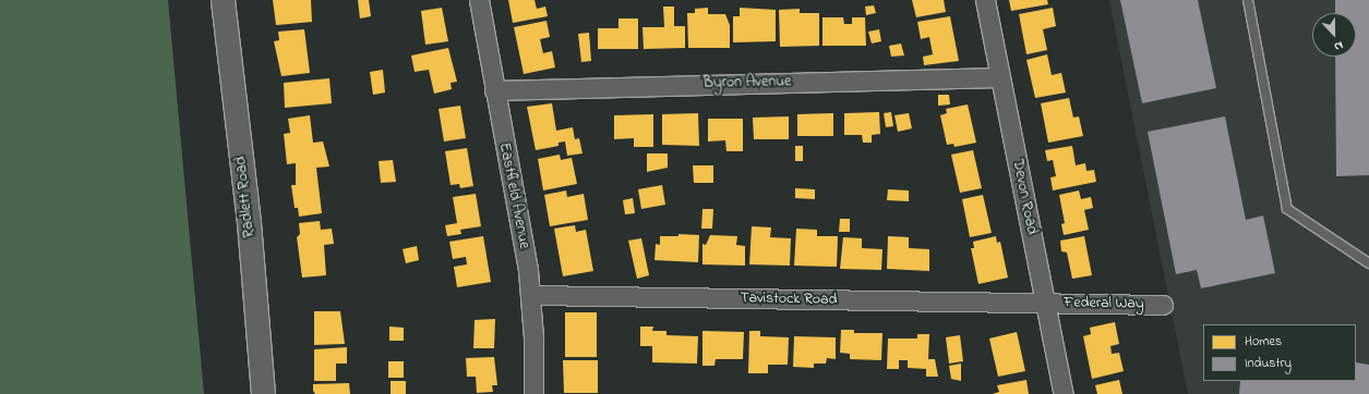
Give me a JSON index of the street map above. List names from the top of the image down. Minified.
{"streets":{"street":["Byron Avenue","Eastfield Avenue","Radlett Road","Devon Road","Tavistock Road","Federal Way"]},"crossings":[["Byron Avenue","Eastfield Avenue"],["Byron Avenue","Devon Road"],["Eastfield Avenue","Tavistock Road"],["Devon Road","Tavistock Road"],["Devon Road","Federal Way"],["Tavistock Road","Federal Way"]],"legend":["Homes","Industry"],"north":"bottom"}
